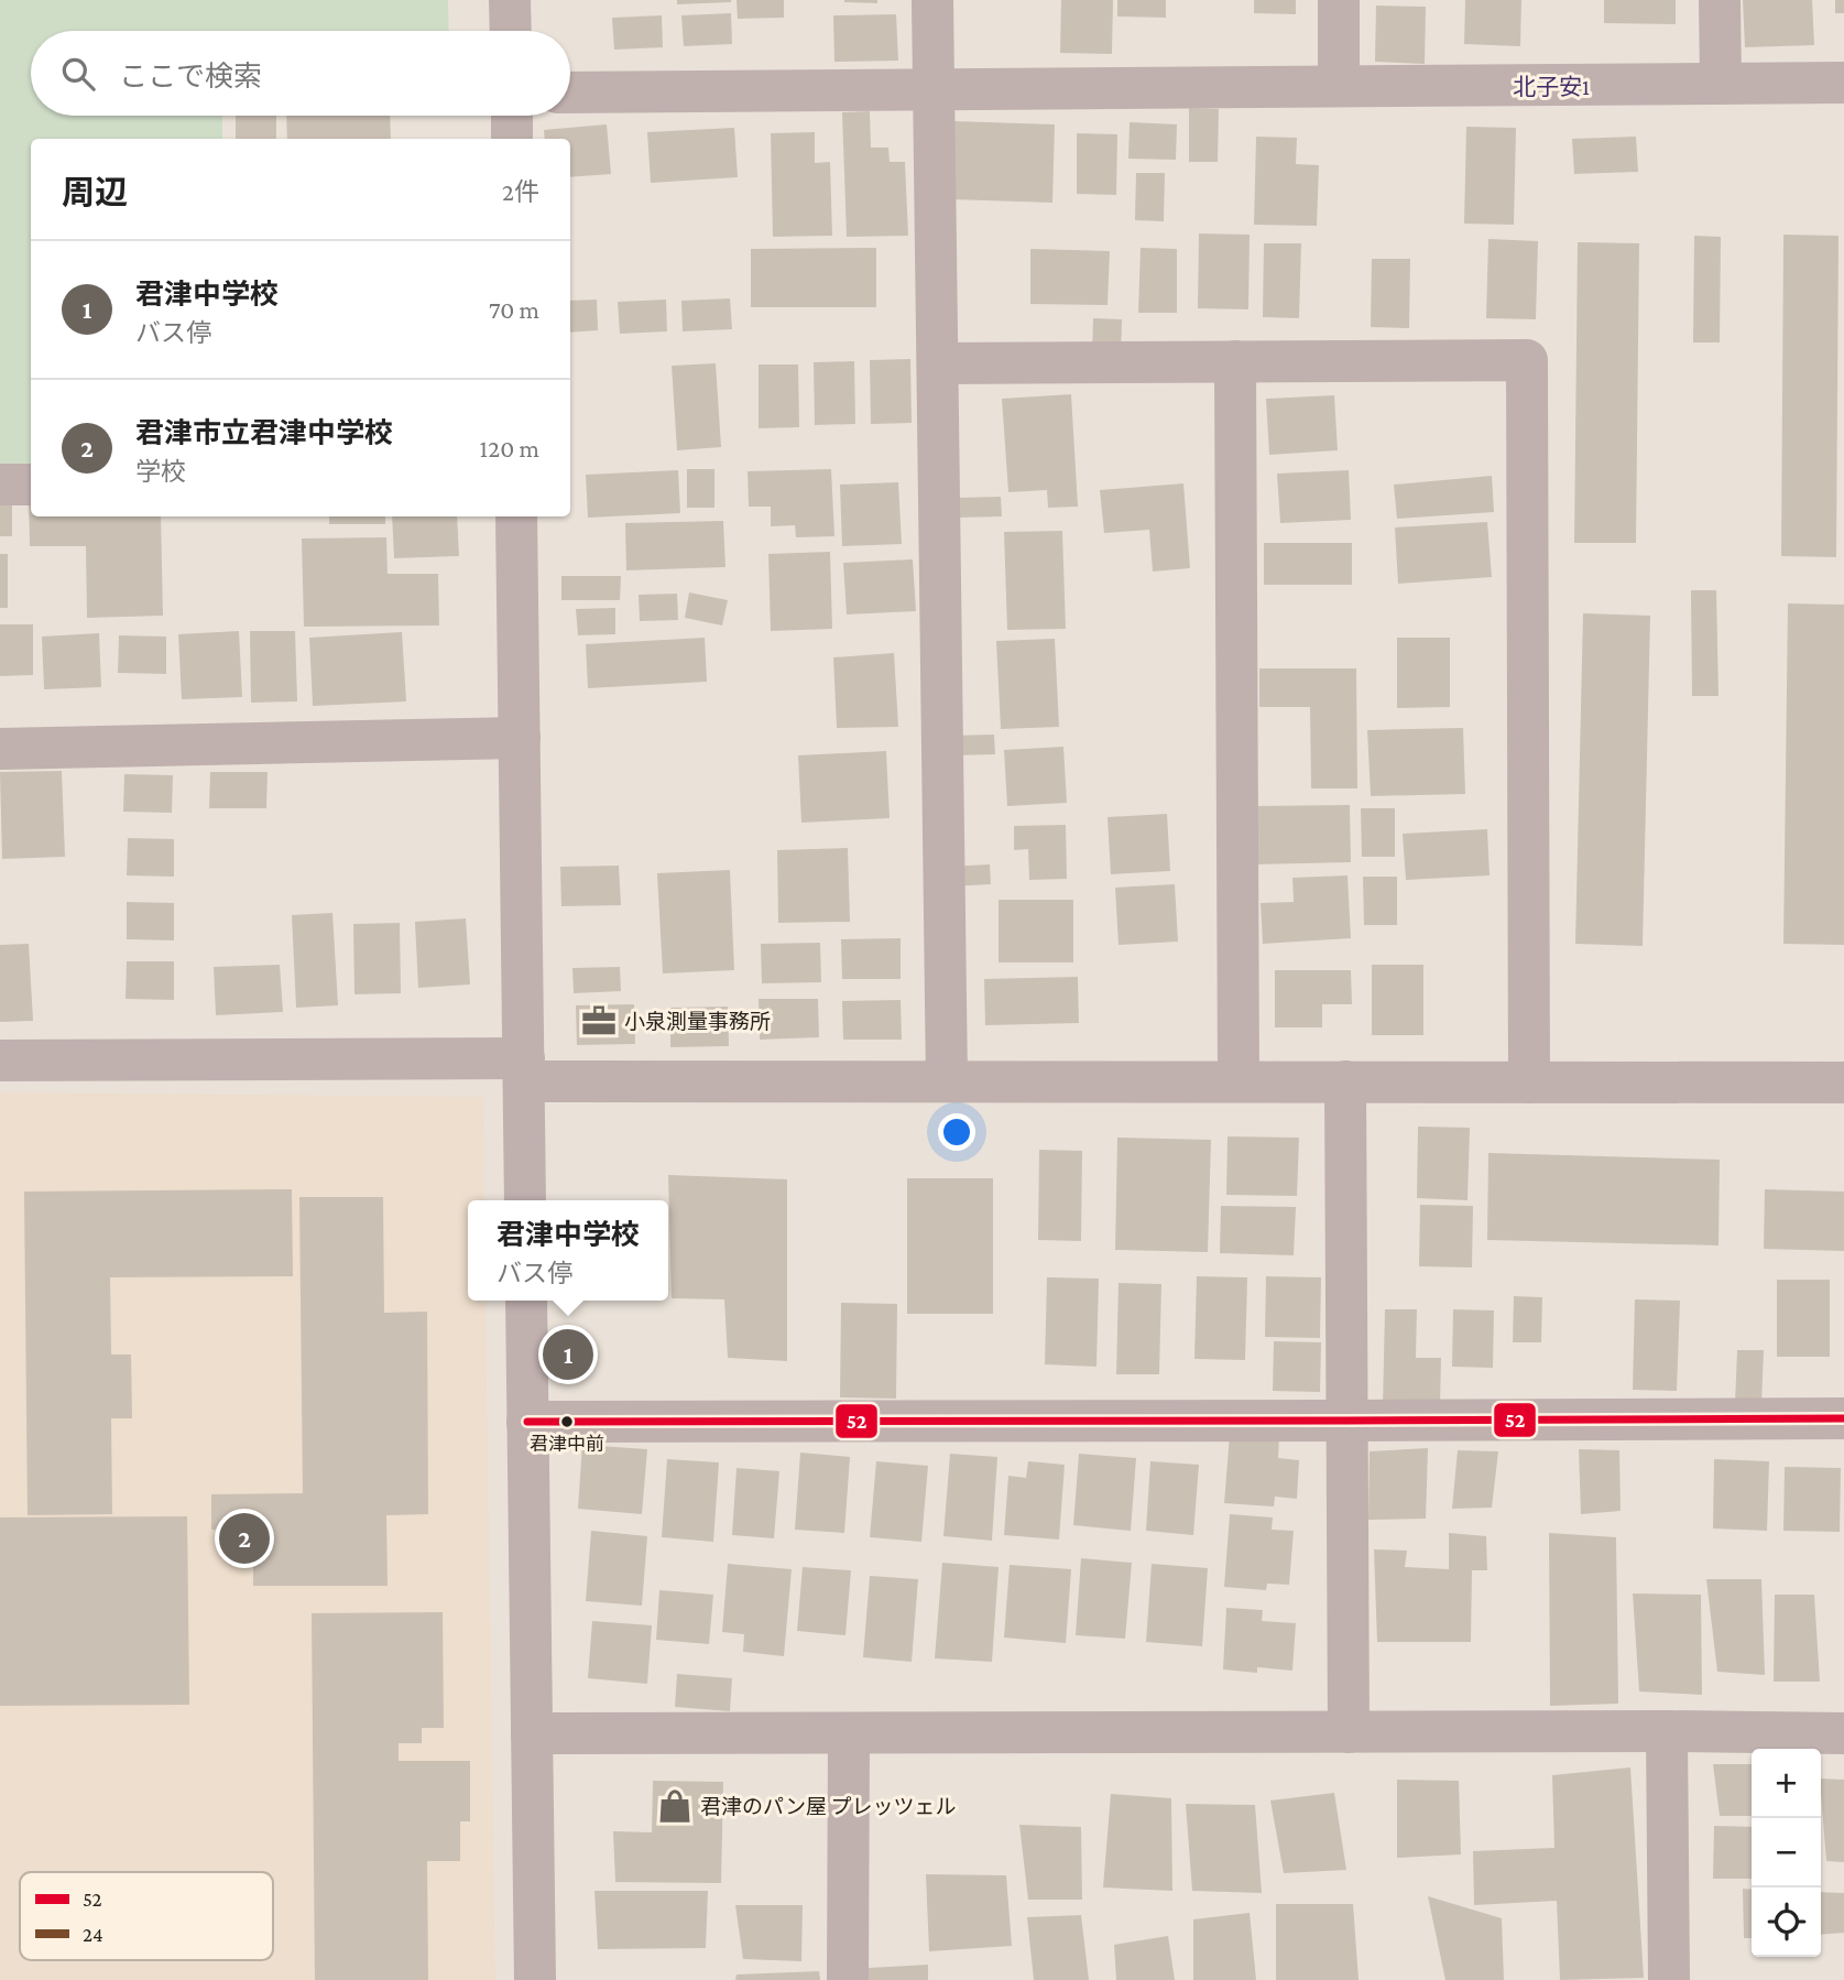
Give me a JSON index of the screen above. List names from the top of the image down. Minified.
{"districts":["北子安1"],"places":{"office":["小泉測量事務所"],"other":["君津中前"],"shop":["君津のパン屋 プレッツェル"]},"lines":["transit line 52"],"legend":["52","24"],"page":{"search":"ここで検索","heading":["周辺","2件"],"list":[{"mark":"1","name":"君津中学校","note":"バス停","value":"70 m"},{"mark":"2","name":"君津市立君津中学校","note":"学校","value":"120 m"}],"popup":["君津中学校","バス停"],"pins":["1","2"],"map_buttons":["+","−"]}}
